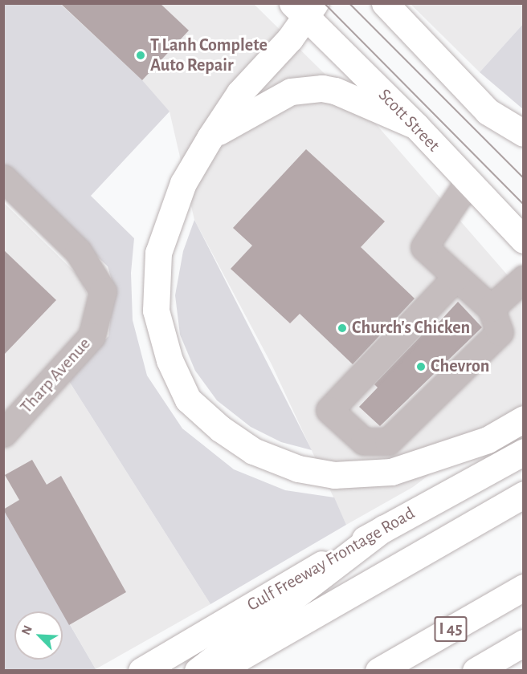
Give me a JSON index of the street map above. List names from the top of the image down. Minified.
{"streets":{"main road":["Scott Street","Gulf Freeway Frontage Road","I 45"],"street":["Tharp Avenue"]},"places":["T Lanh Complete Auto Repair","Church's Chicken","Chevron"],"north":"top left"}
